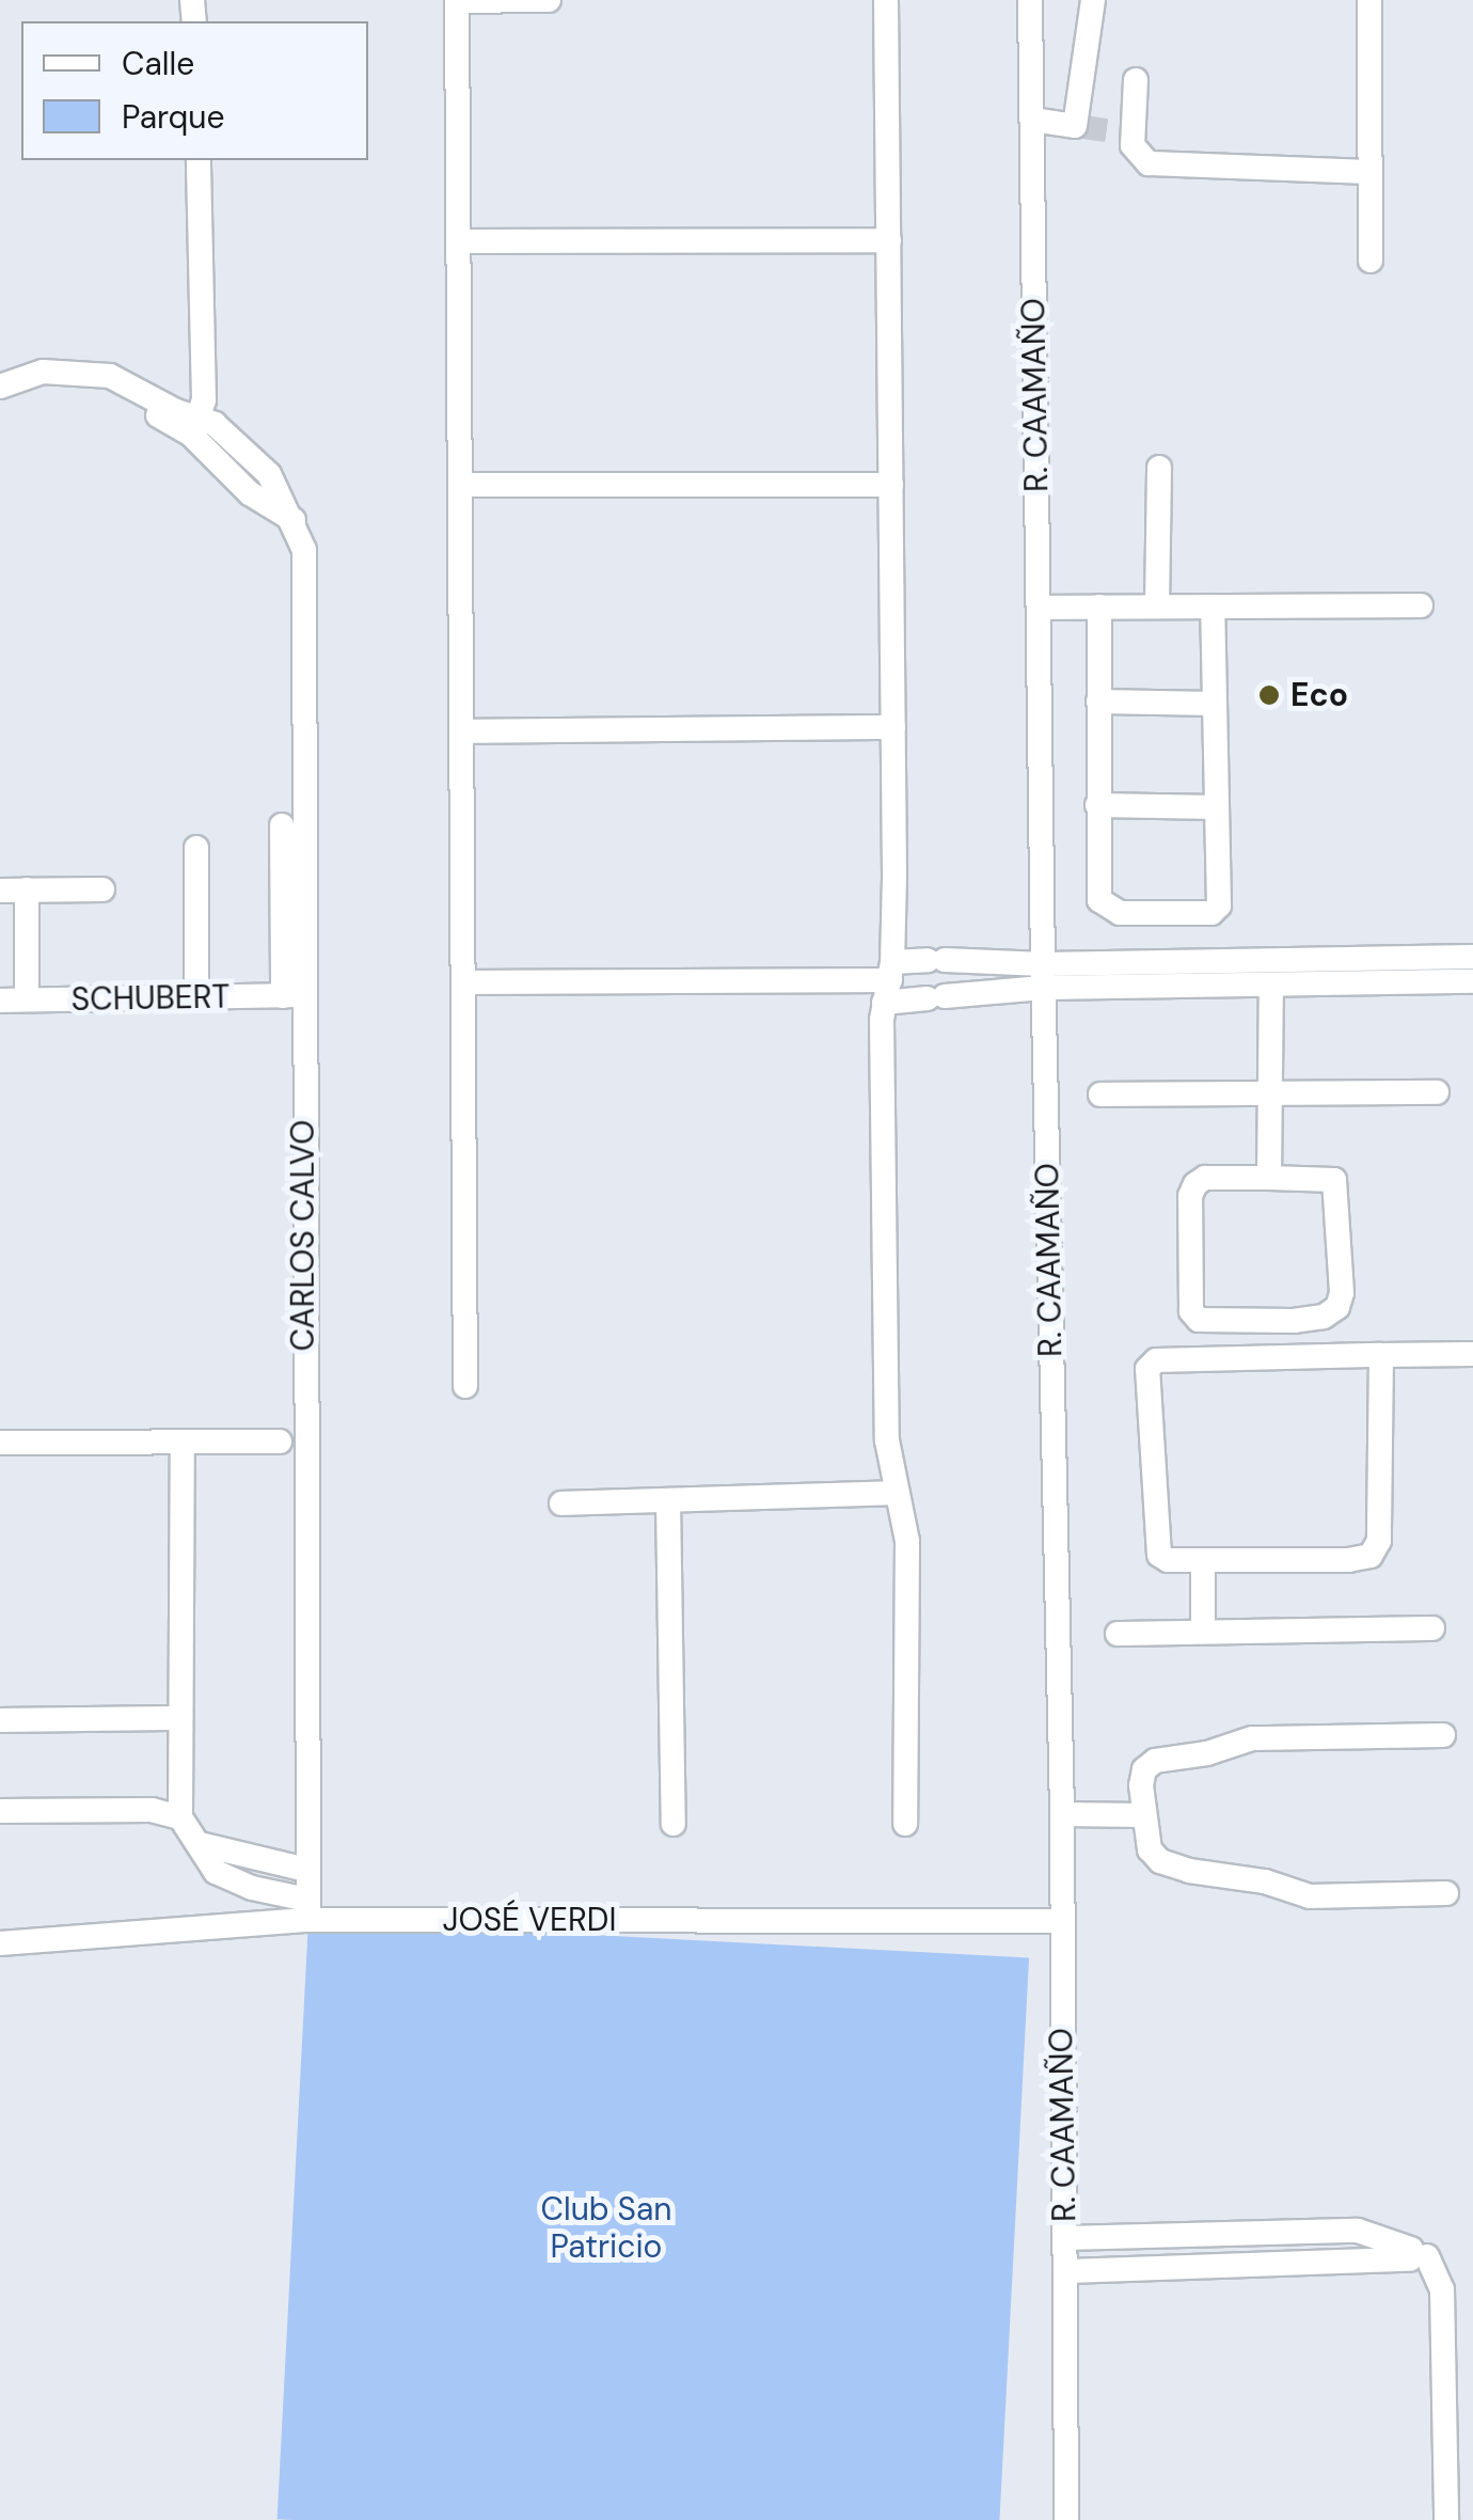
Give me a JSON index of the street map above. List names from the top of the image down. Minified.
{"streets":{"street":["R. CAAMAÑO","SCHUBERT","CARLOS CALVO","JOSÉ VERDI"]},"crossings":[["R. CAAMAÑO","JOSÉ VERDI"],["SCHUBERT","CARLOS CALVO"],["CARLOS CALVO","JOSÉ VERDI"]],"parks":["Club San Patricio"],"places":["Eco"],"legend":["Calle","Parque"]}
